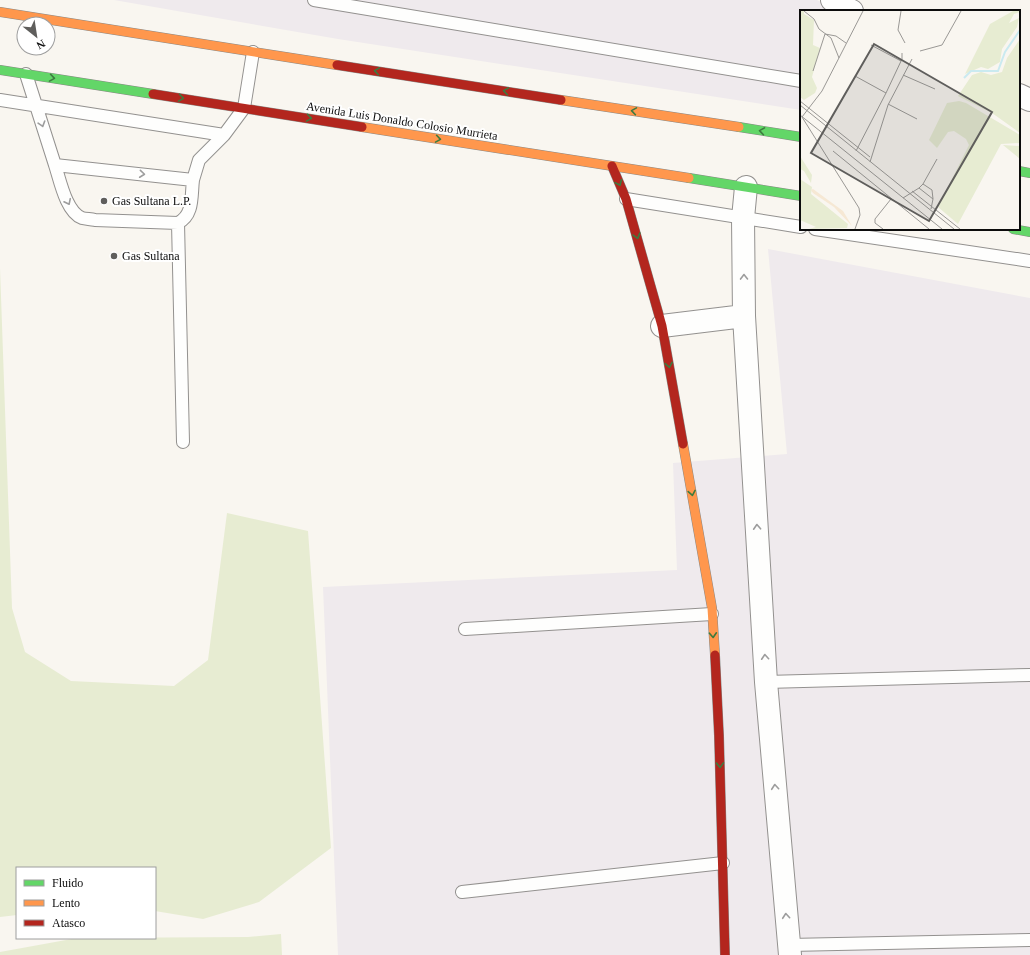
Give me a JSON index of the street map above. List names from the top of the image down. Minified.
{"streets":{"main road":["Avenida Luis Donaldo Colosio Murrieta"]},"places":["Gas Sultana L.P.","Gas Sultana"],"legend":["Fluido","Lento","Atasco"],"north":"bottom right"}
